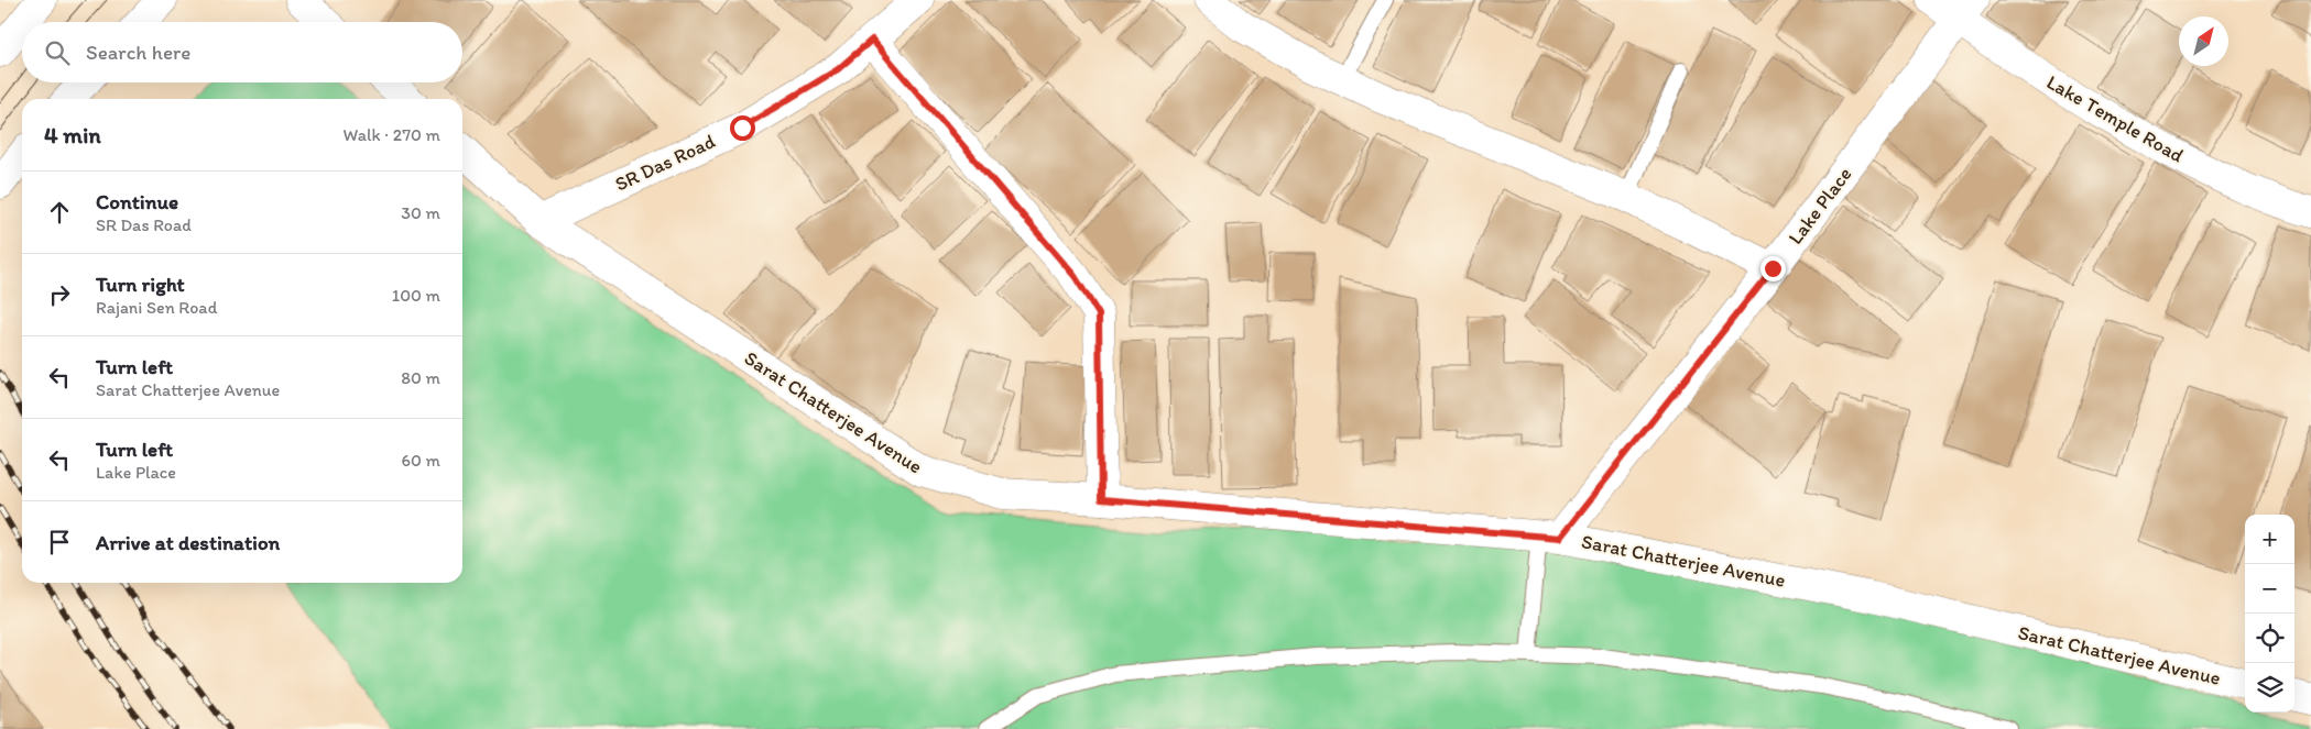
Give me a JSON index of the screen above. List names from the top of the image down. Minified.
{"streets":{"street":["Lake Temple Road","SR Das Road","Lake Place","Sarat Chatterjee Avenue"]},"crossings":[["Lake Temple Road","Lake Place"],["SR Das Road","Sarat Chatterjee Avenue"],["Lake Place","Sarat Chatterjee Avenue"]],"north":"top right","page":{"search":"Search here","heading":["4 min","Walk · 270 m"],"list":[["Continue","SR Das Road","30 m"],["Turn right","Rajani Sen Road","100 m"],["Turn left","Sarat Chatterjee Avenue","80 m"],["Turn left","Lake Place","60 m"],"Arrive at destination"],"map_buttons":["+","−"]}}
